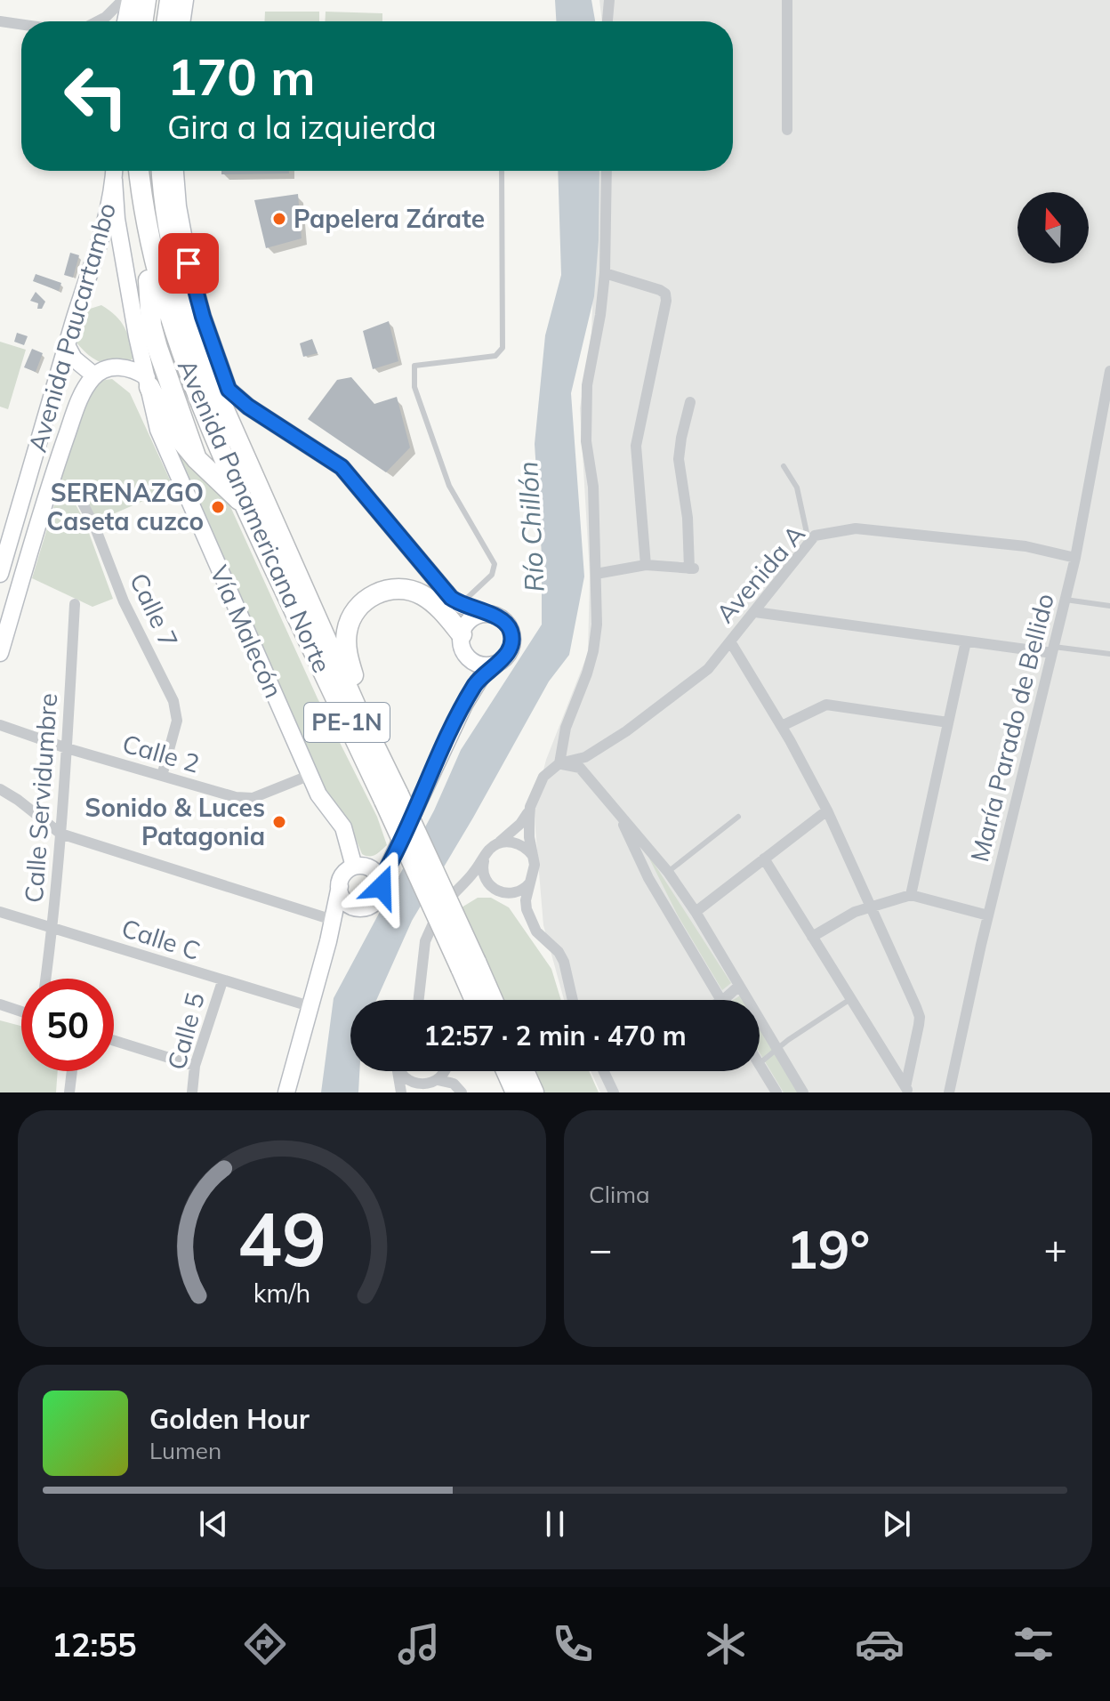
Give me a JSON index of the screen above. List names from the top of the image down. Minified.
{"streets":{"highway":["Avenida Panamericana Norte","PE-1N"],"main road":["Avenida Paucartambo","Vía Malecón"],"street":["Avenida A","Calle 7","María Parado de Bellido","Calle 2","Calle Servidumbre","Calle C","Calle 5"]},"crossings":[["Avenida Paucartambo","Calle 7"],["Avenida Paucartambo","Vía Malecón"],["Avenida A","María Parado de Bellido"],["Calle 7","Calle 2"],["Vía Malecón","Calle 2"],["Calle 2","Calle Servidumbre"],["Calle Servidumbre","Calle C"],["Calle C","Calle 5"]],"water":["Río Chillón"],"places":["Papelera Zárate","SERENAZGO Caseta cuzco","Sonido & Luces Patagonia"],"north":"top","page":{"turn":["170 m","Gira a la izquierda"],"limit":"50","trip":"12:57 · 2 min · 470 m","tile":"Clima","heat":["−","19°","+"],"song":["Golden Hour","Lumen"],"tabs":"12:55","gauge":["49","km/h"]}}
